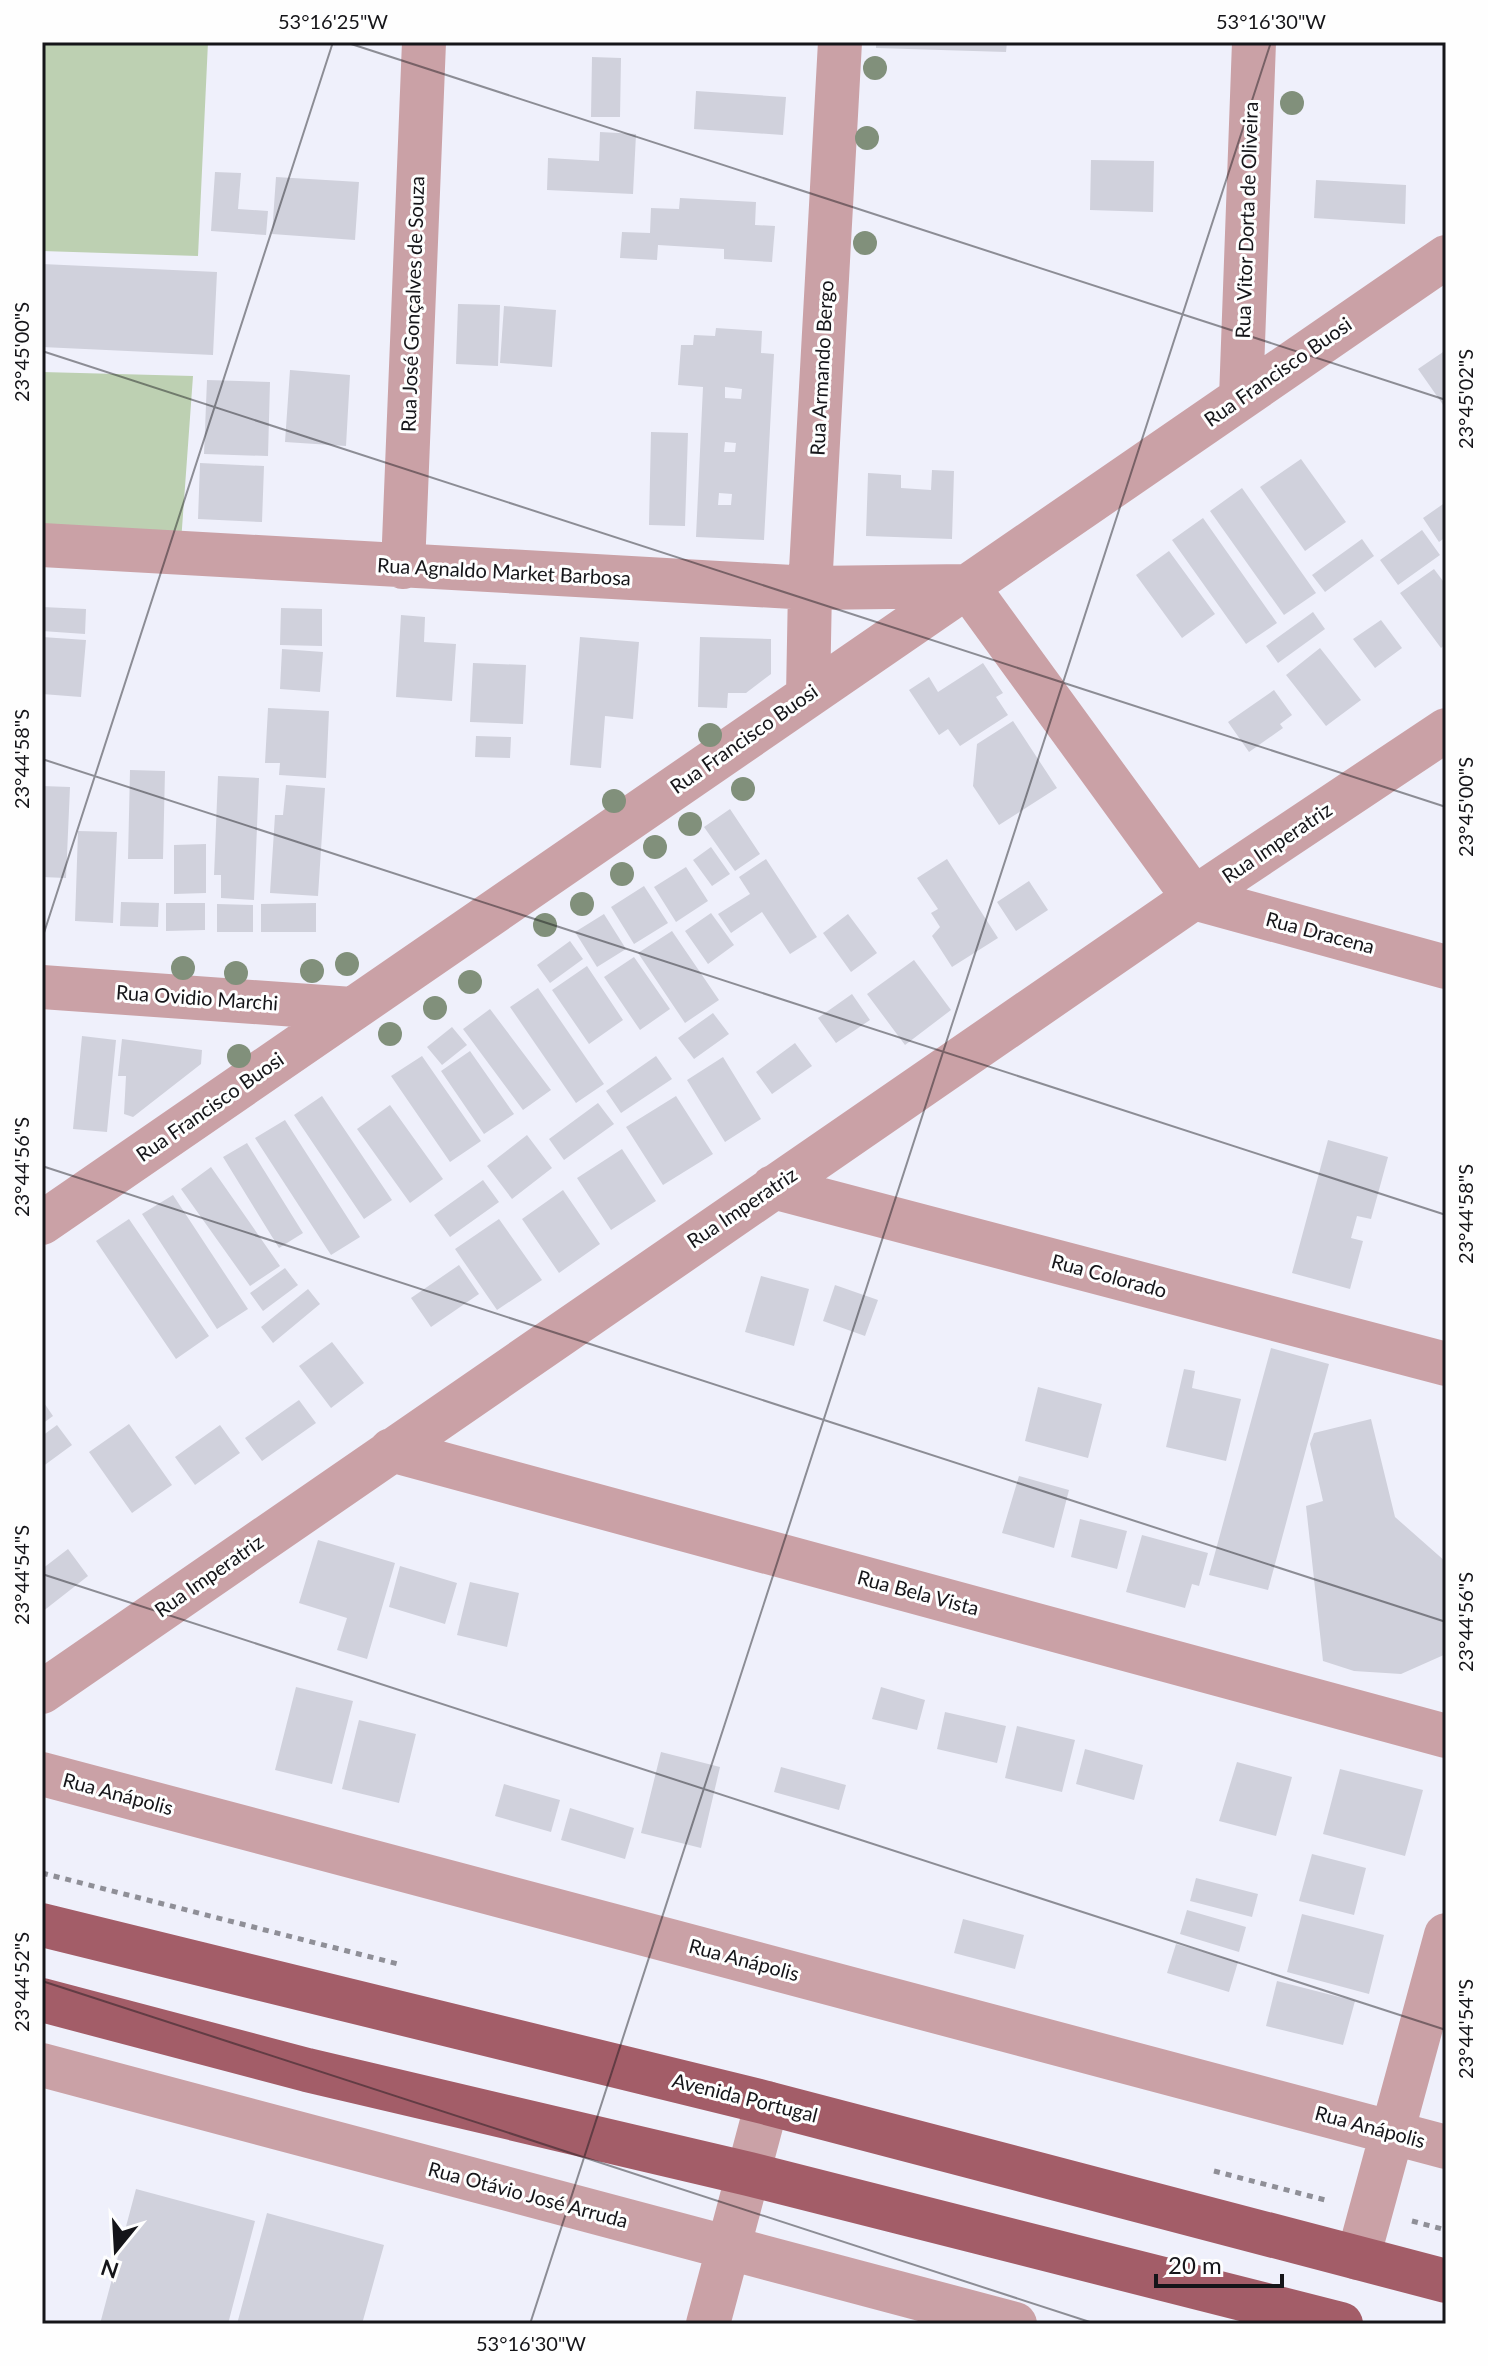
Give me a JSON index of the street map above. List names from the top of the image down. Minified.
{"streets":{"main road":["Avenida Portugal"],"street":["Rua Vitor Dorta de Oliveira","Rua José Gonçalves de Souza","Rua Armando Bergo","Rua Francisco Buosi","Rua Agnaldo Market Barbosa","Rua Imperatriz","Rua Dracena","Rua Ovidio Marchi","Rua Colorado","Rua Bela Vista","Rua Anápolis","Rua Otávio José Arruda"]},"crossings":[["Rua Vitor Dorta de Oliveira","Rua Francisco Buosi"],["Rua José Gonçalves de Souza","Rua Agnaldo Market Barbosa"],["Rua Armando Bergo","Rua Francisco Buosi"],["Rua Armando Bergo","Rua Agnaldo Market Barbosa"],["Rua Francisco Buosi","Rua Agnaldo Market Barbosa"],["Rua Francisco Buosi","Rua Ovidio Marchi"],["Rua Imperatriz","Rua Dracena"],["Rua Imperatriz","Rua Colorado"],["Rua Imperatriz","Rua Bela Vista"]],"scale_bar":"20 m","north":"bottom","coordinates":["53°16'25\"W","53°16'30\"W","23°45'00\"S","23°45'02\"S","23°44'58\"S","23°44'56\"S","23°44'54\"S","23°44'52\"S"]}
